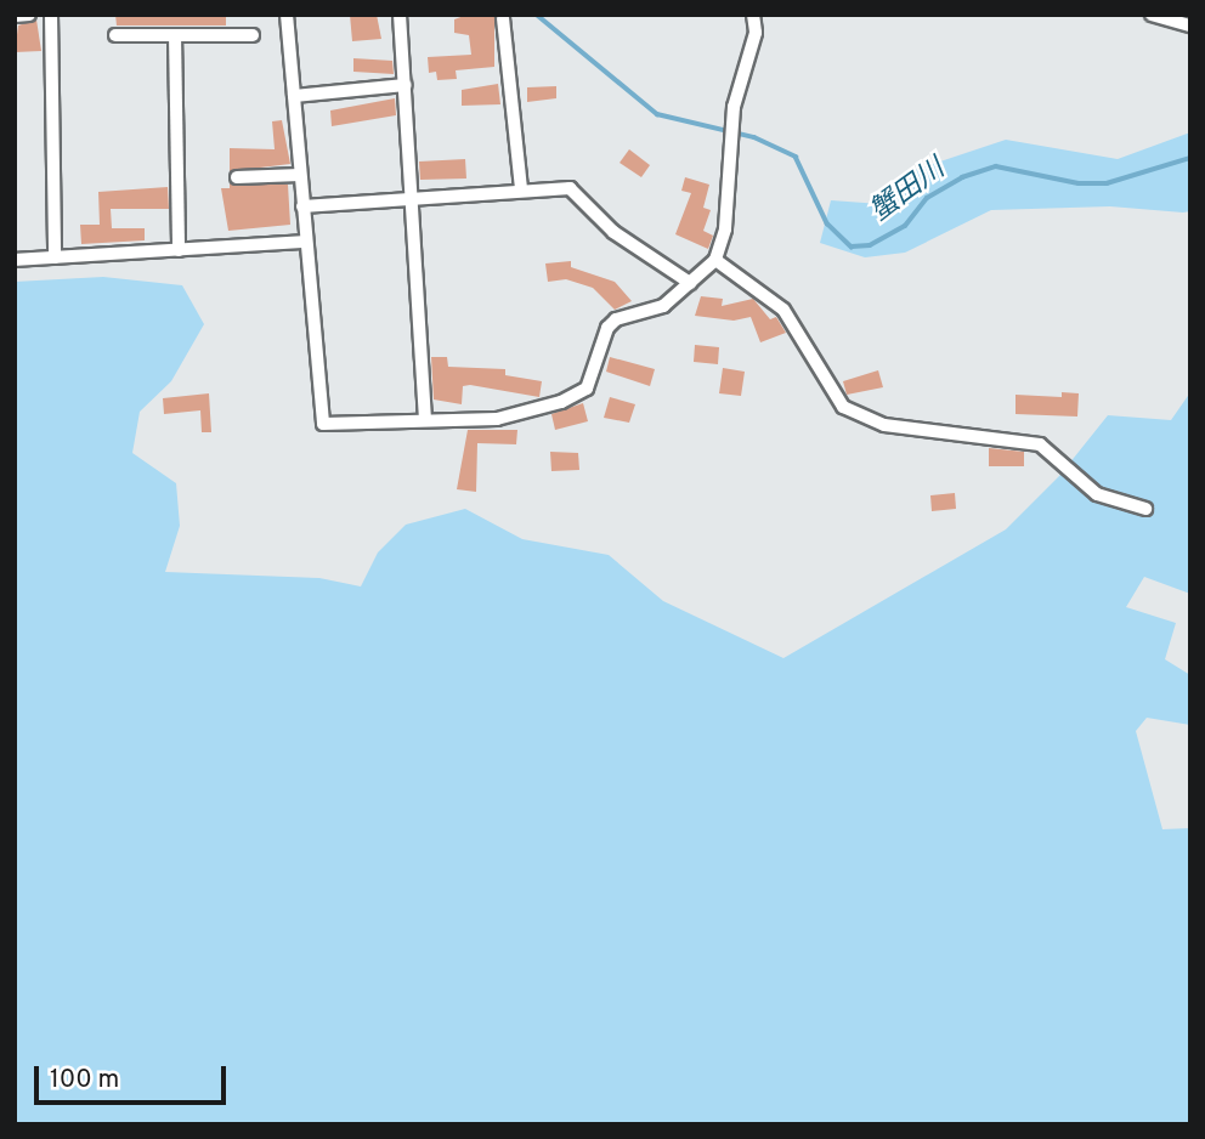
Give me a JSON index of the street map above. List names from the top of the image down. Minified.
{"water":["蟹田川"],"scale_bar":"100 m"}
